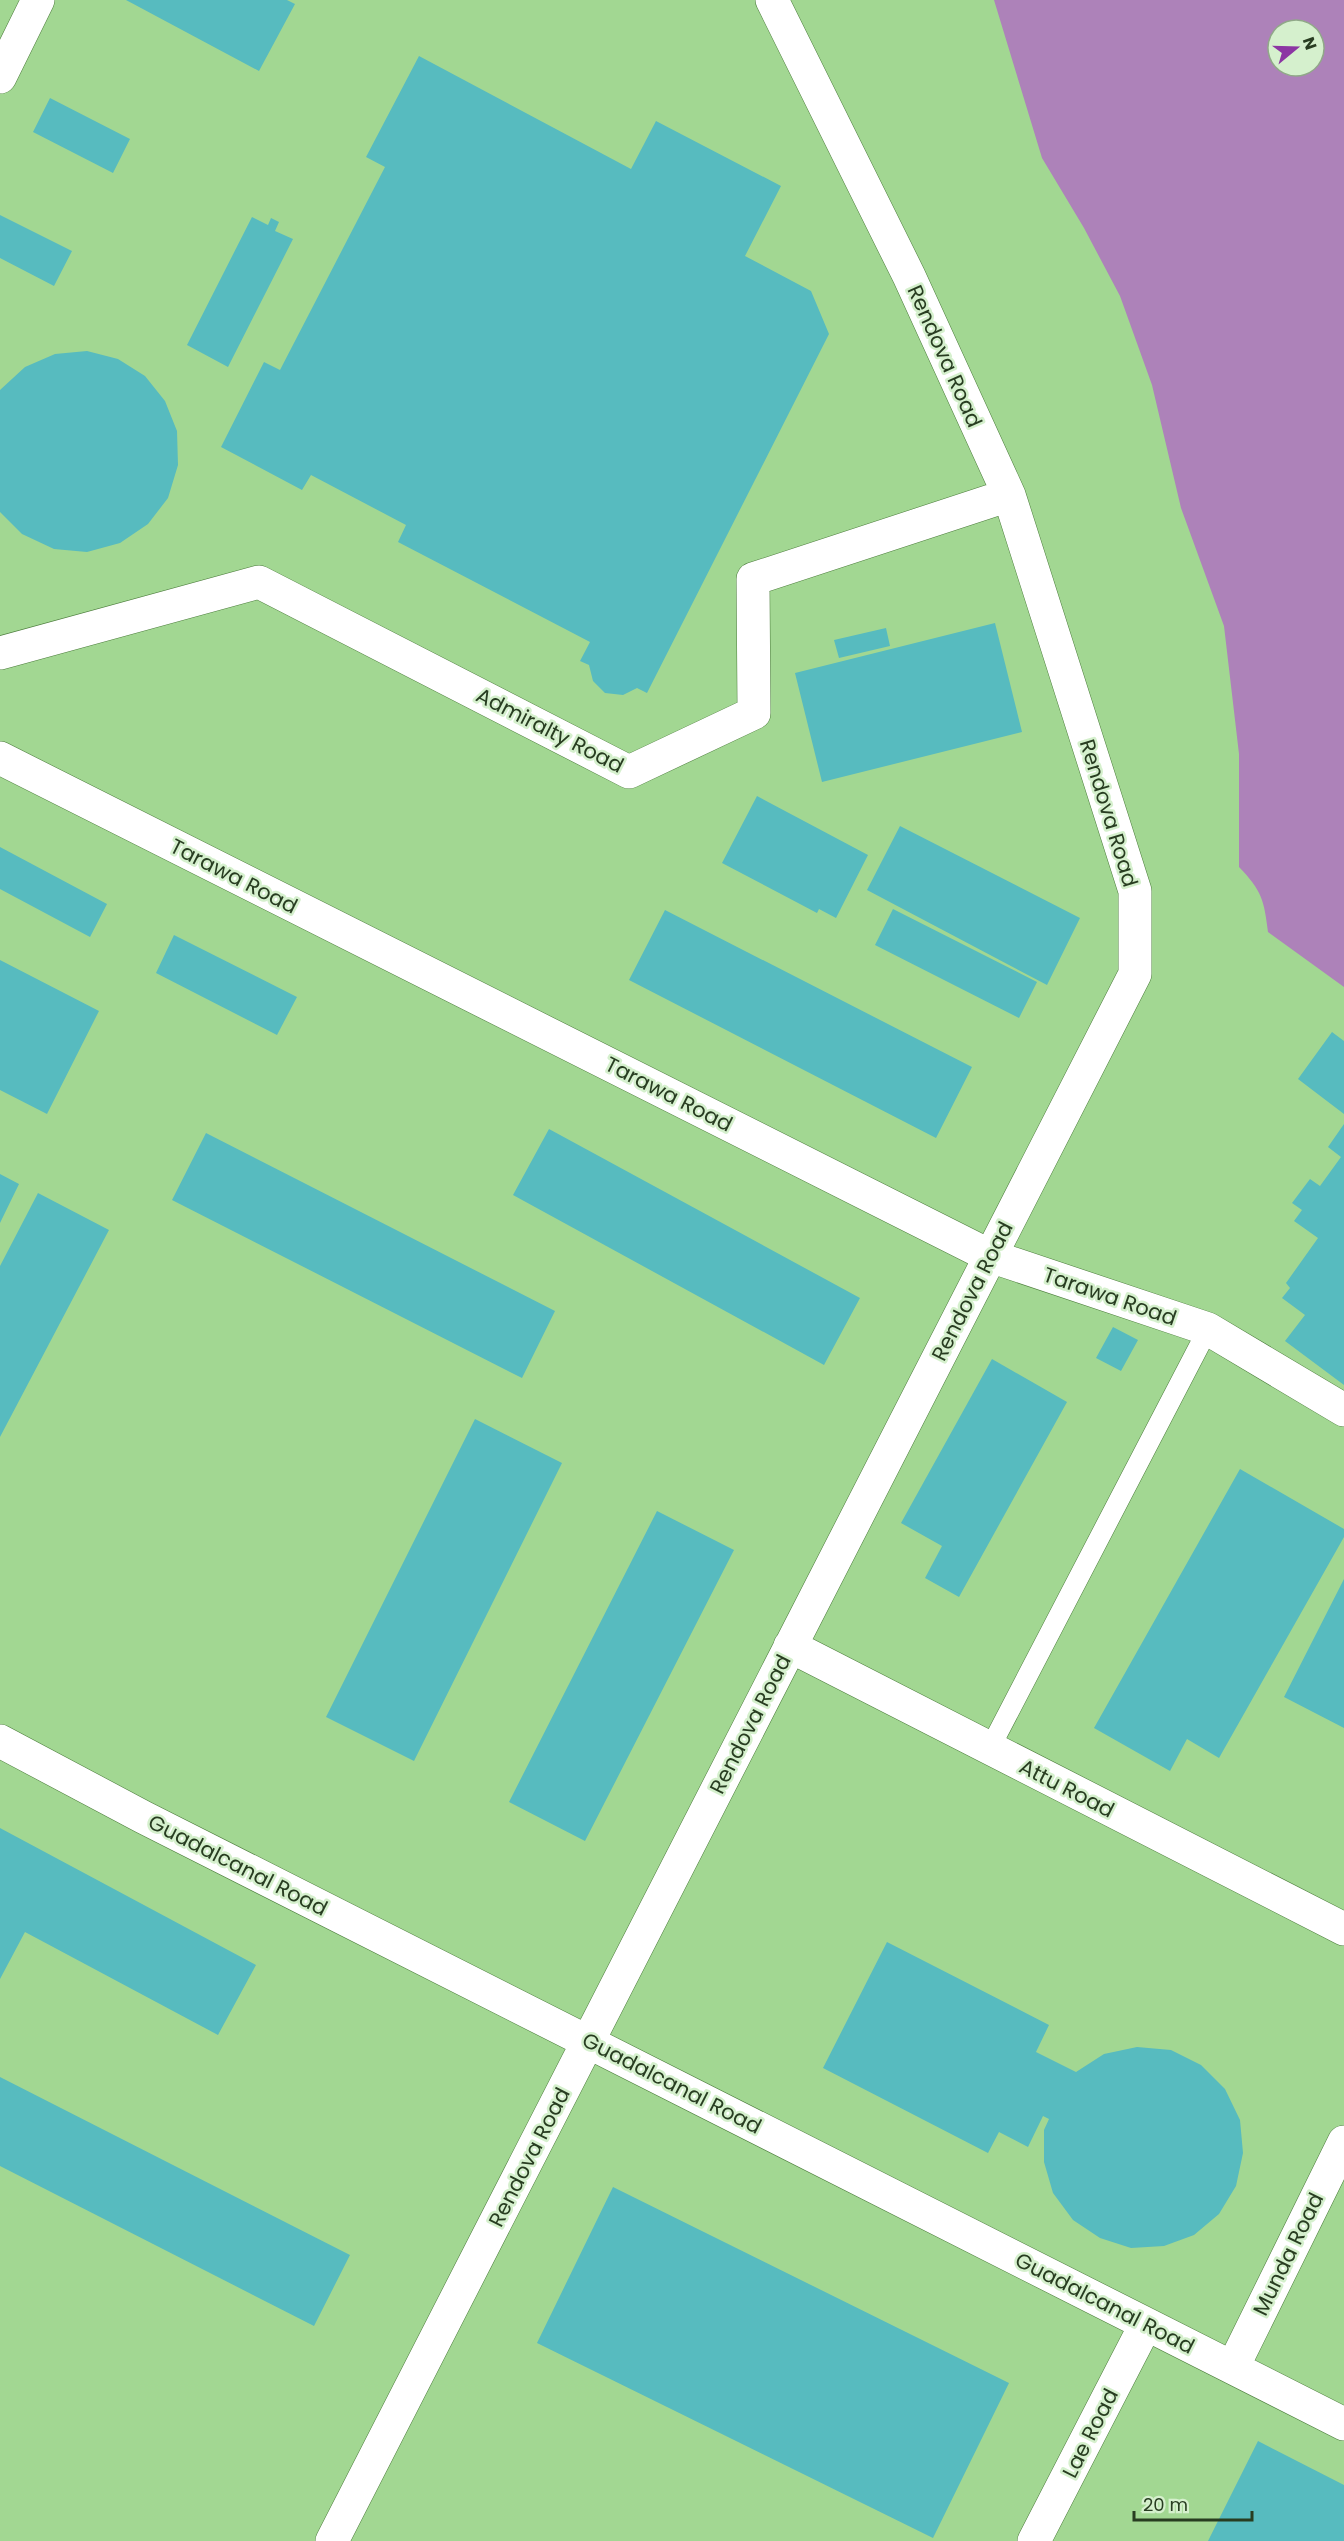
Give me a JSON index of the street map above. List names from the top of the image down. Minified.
{"streets":{"street":["Rendova Road","Admiralty Road","Tarawa Road","Attu Road","Guadalcanal Road","Munda Road","Lae Road"]},"crossings":[["Rendova Road","Admiralty Road"],["Rendova Road","Tarawa Road"],["Rendova Road","Attu Road"],["Rendova Road","Guadalcanal Road"],["Guadalcanal Road","Munda Road"],["Guadalcanal Road","Lae Road"]],"scale_bar":"20 m","north":"right"}
